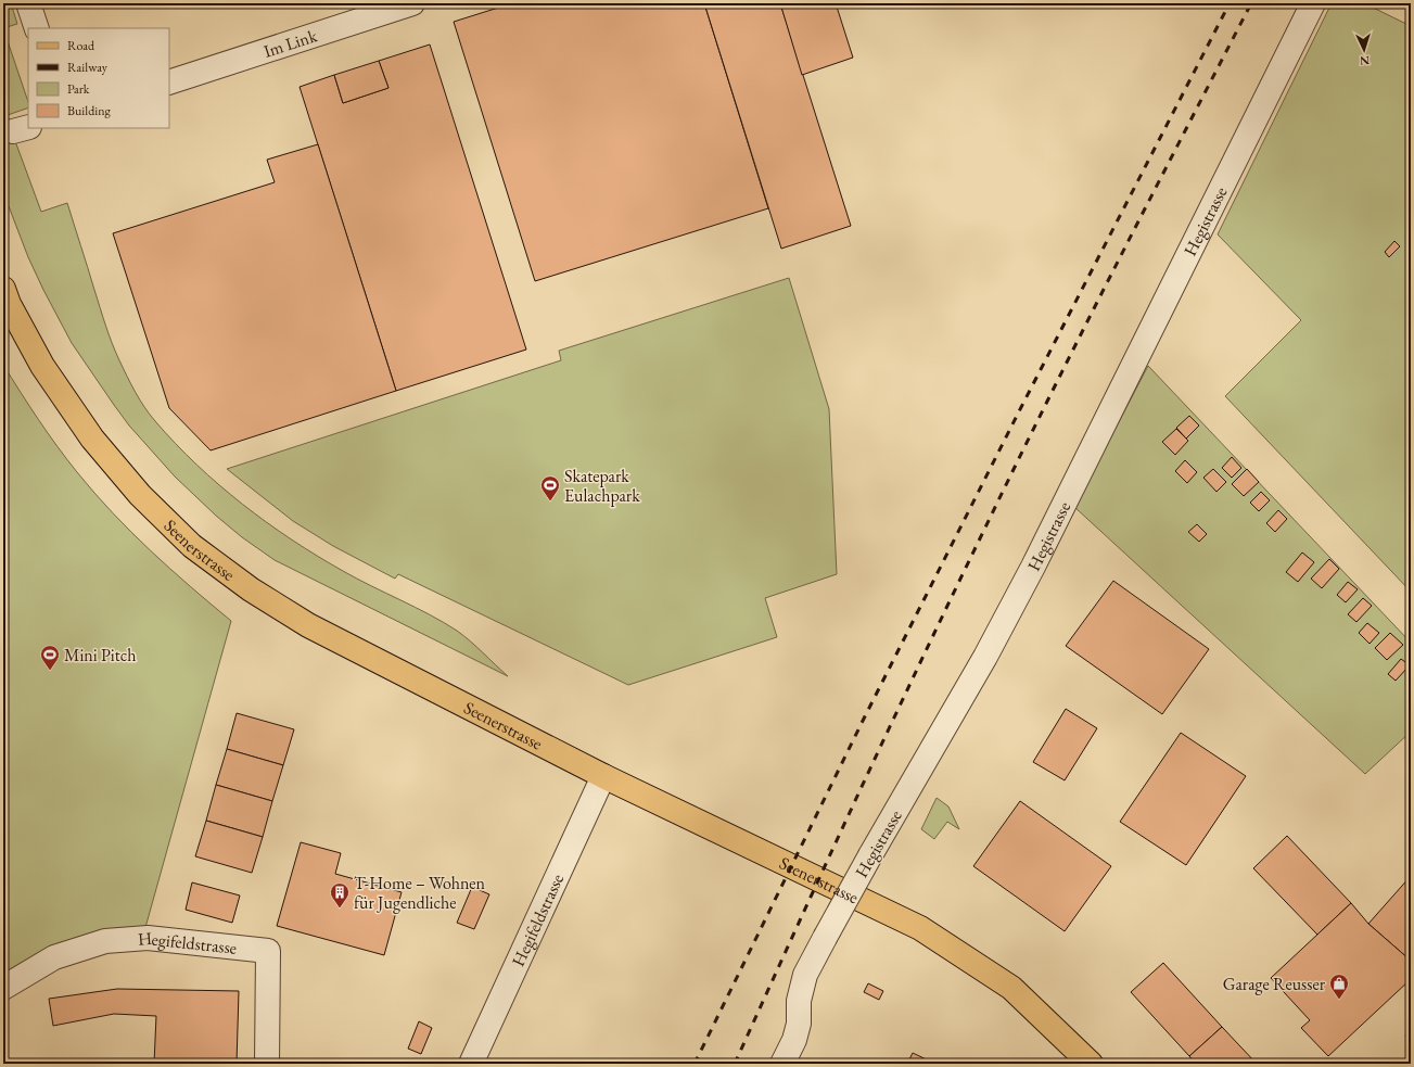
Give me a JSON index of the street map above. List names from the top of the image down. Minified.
{"streets":{"main road":["Seenerstrasse"],"street":["Im Link","Hegistrasse","Hegifeldstrasse"]},"crossings":[["Seenerstrasse","Hegifeldstrasse"]],"places":{"sports":["Skatepark Eulachpark","Mini Pitch"],"building":["T-Home – Wohnen für Jugendliche"],"shop":["Garage Reusser"]},"legend":["Road","Railway","Park","Building"],"north":"bottom"}
